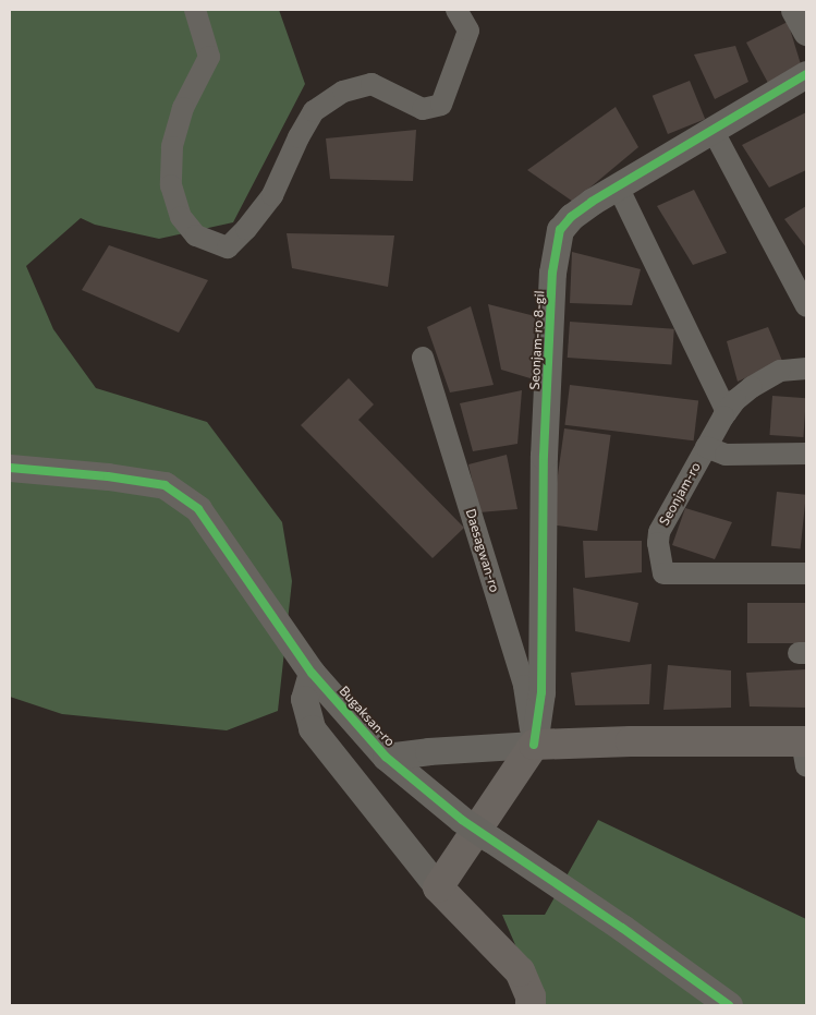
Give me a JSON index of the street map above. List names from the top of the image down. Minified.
{"streets":{"street":["Seonjam-ro 8-gil","Seonjam-ro","Daesagwan-ro","Bugaksan-ro"]},"crossings":[["Seonjam-ro 8-gil","Daesagwan-ro"]]}
